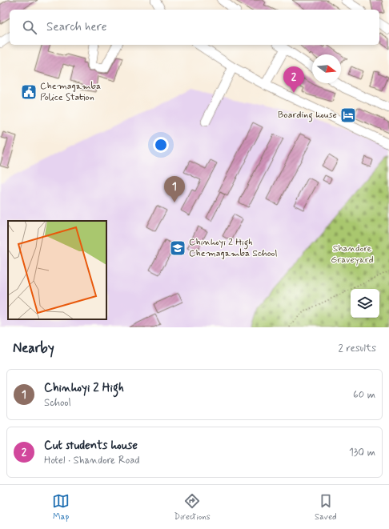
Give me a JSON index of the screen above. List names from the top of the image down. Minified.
{"parks":["Shandore Graveyard"],"places":{"public building":["Chemagamba Police Station"],"hotel":["Boarding house"],"school or university":["Chinhoyi 2 High Chemagamba School"]},"north":"right","page":{"search":"Search here","pins":["2","1"],"heading":["Nearby","2 results"],"list":[{"mark":"1","name":"Chinhoyi 2 High","note":"School","value":"60 m"},{"mark":"2","name":"Cut students house","note":"Hotel · Shandore Road","value":"130 m"}],"nav":["Map","Directions","Saved"]}}
